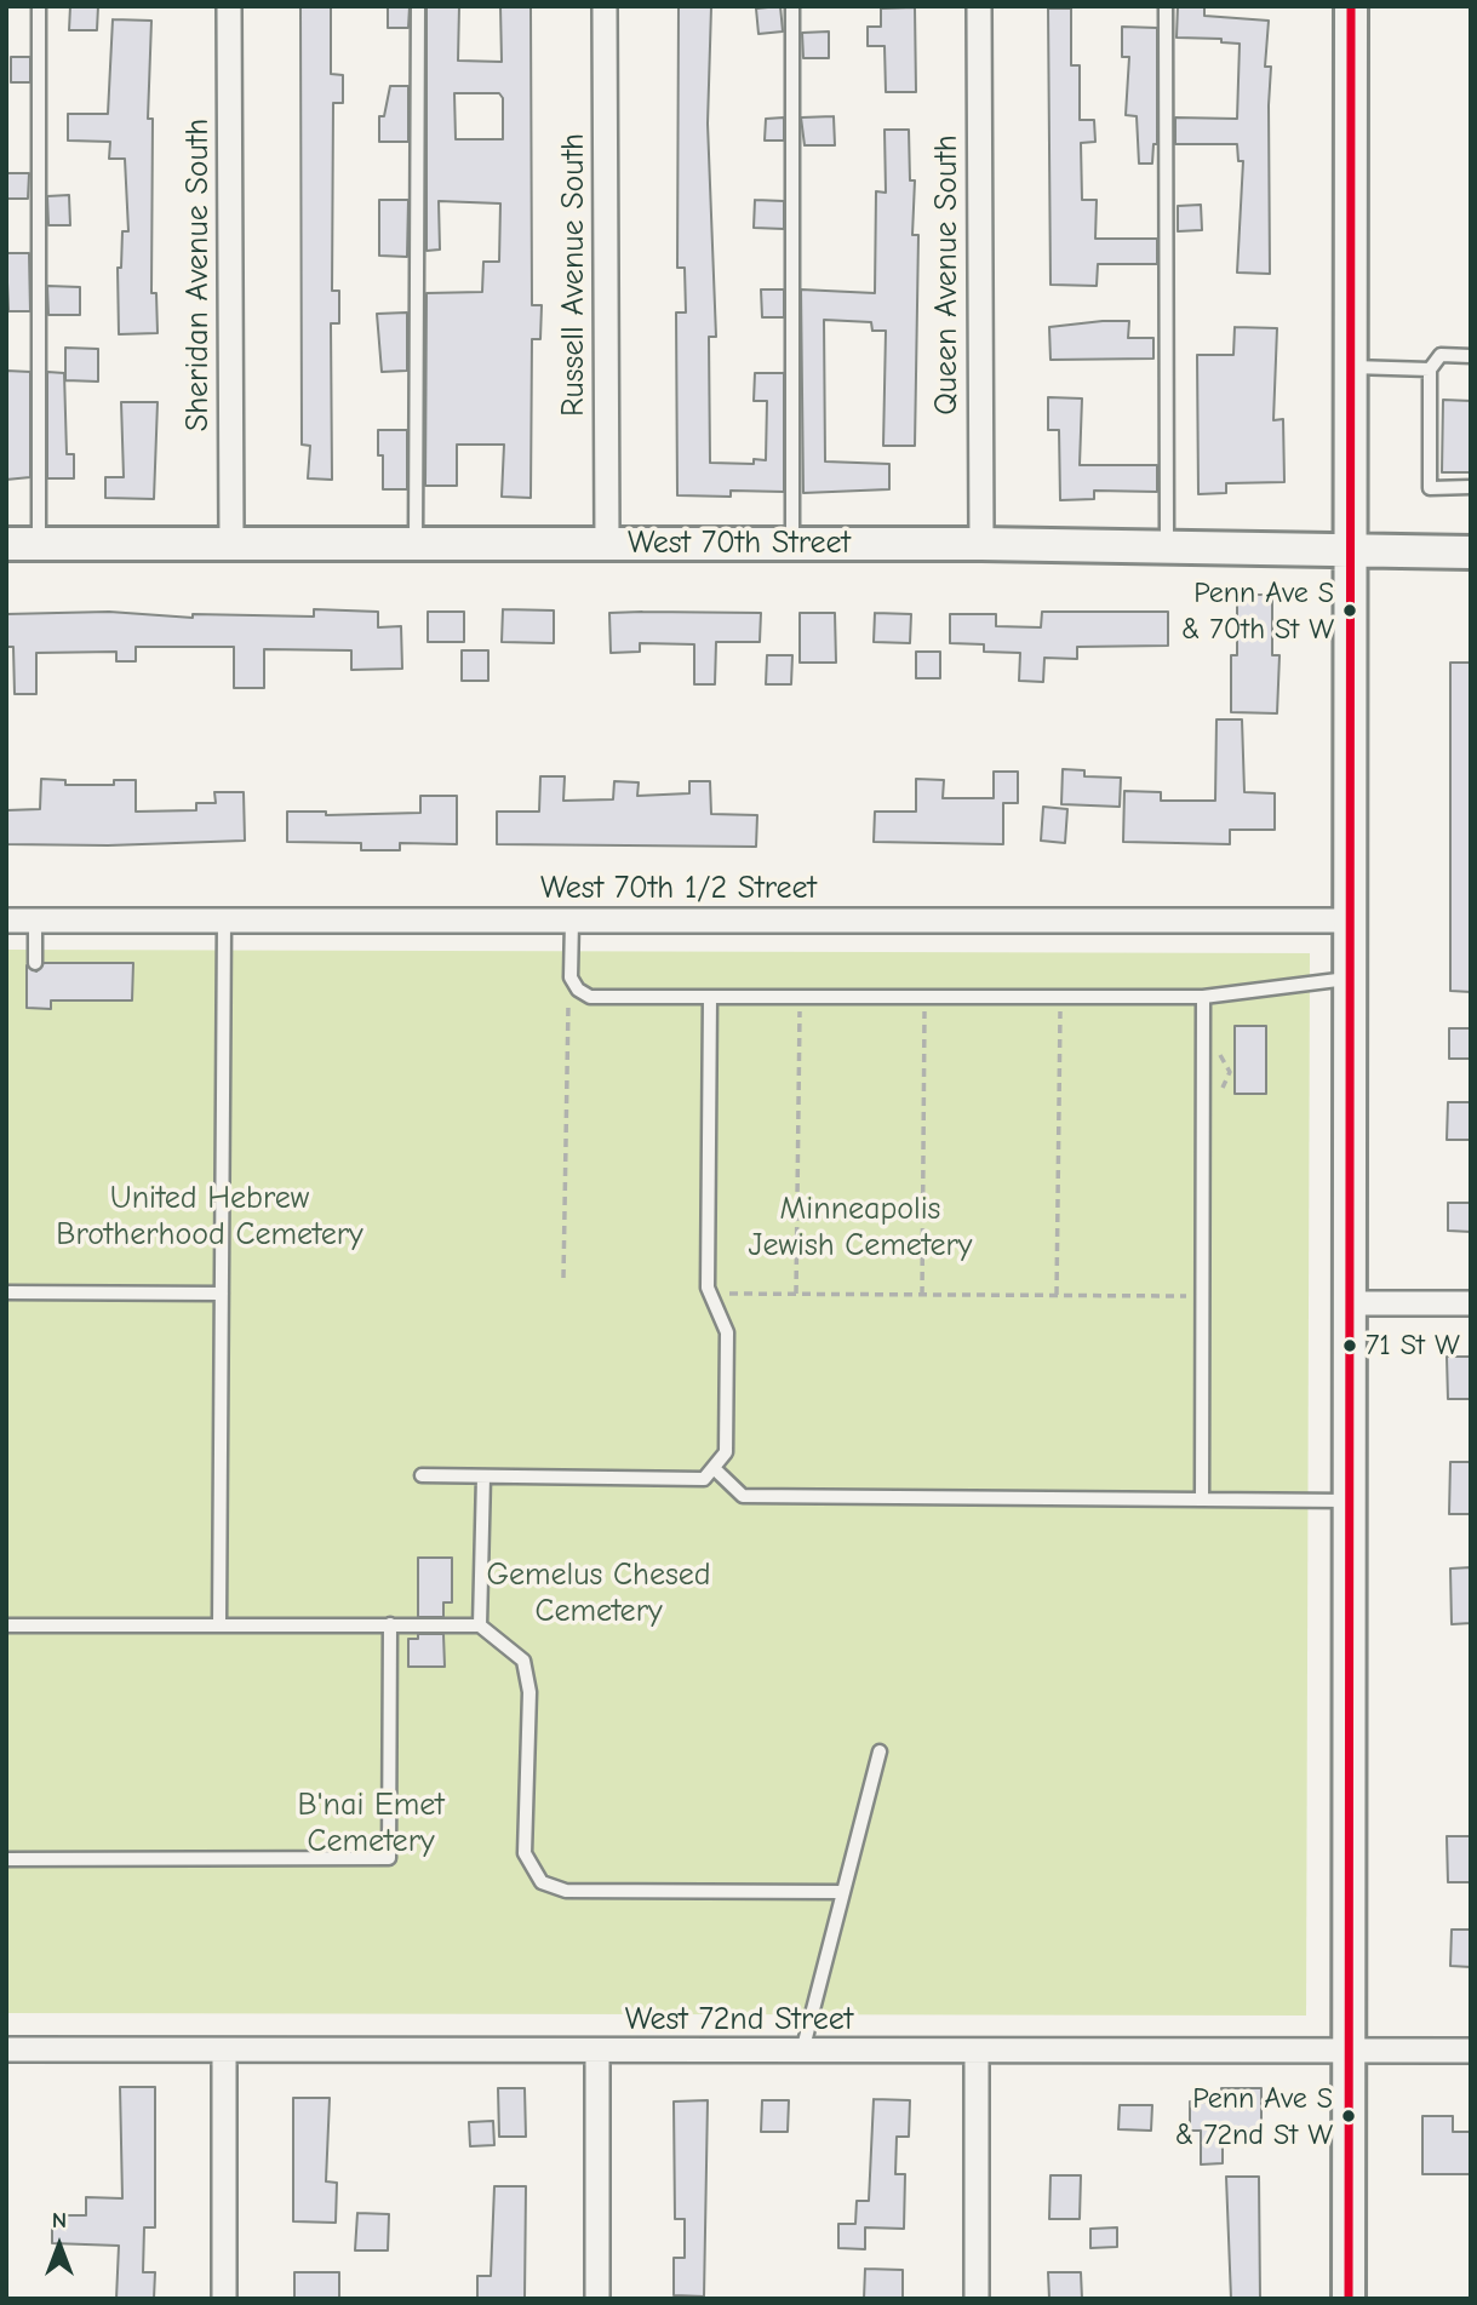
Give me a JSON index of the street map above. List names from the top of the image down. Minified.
{"streets":{"main road":["West 70th Street"],"street":["Sheridan Avenue South","Russell Avenue South","Queen Avenue South","West 70th 1/2 Street","West 72nd Street"]},"crossings":[["Sheridan Avenue South","West 70th Street"],["Russell Avenue South","West 70th Street"],["Queen Avenue South","West 70th Street"]],"parks":["United Hebrew Brotherhood Cemetery","Minneapolis Jewish Cemetery","Gemelus Chesed Cemetery","B'nai Emet Cemetery"],"places":["Penn Ave S & 70th St W","71 St W","Penn Ave S & 72nd St W"],"north":"top"}
